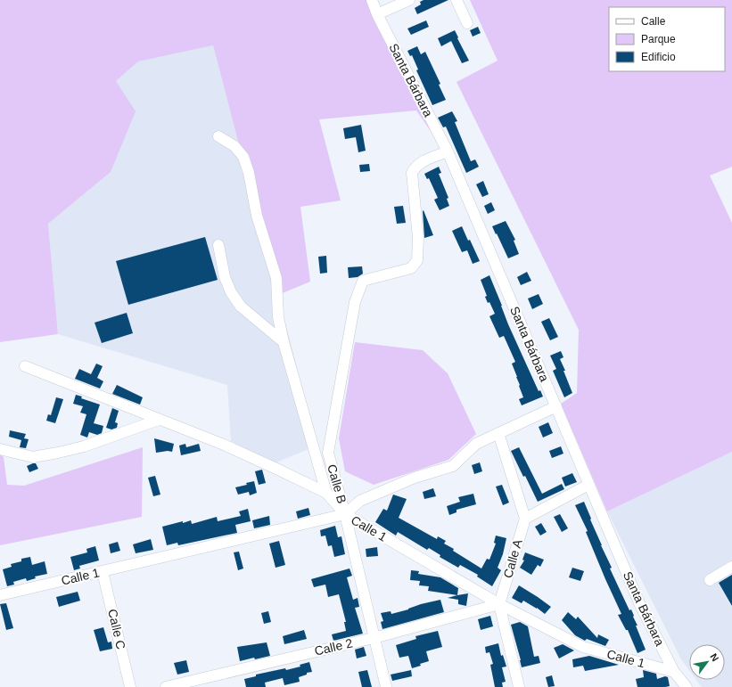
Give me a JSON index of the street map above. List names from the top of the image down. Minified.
{"streets":{"street":["Santa Bárbara","Calle B","Calle 1","Calle A","Calle C","Calle 2"]},"crossings":[["Santa Bárbara","Calle B"],["Santa Bárbara","Calle 1"],["Calle B","Calle 1"],["Calle B","Calle 2"],["Calle 1","Calle A"],["Calle 1","Calle C"],["Calle 1","Calle 2"],["Calle A","Calle 2"]],"legend":["Calle","Parque","Edificio"],"north":"top right"}
